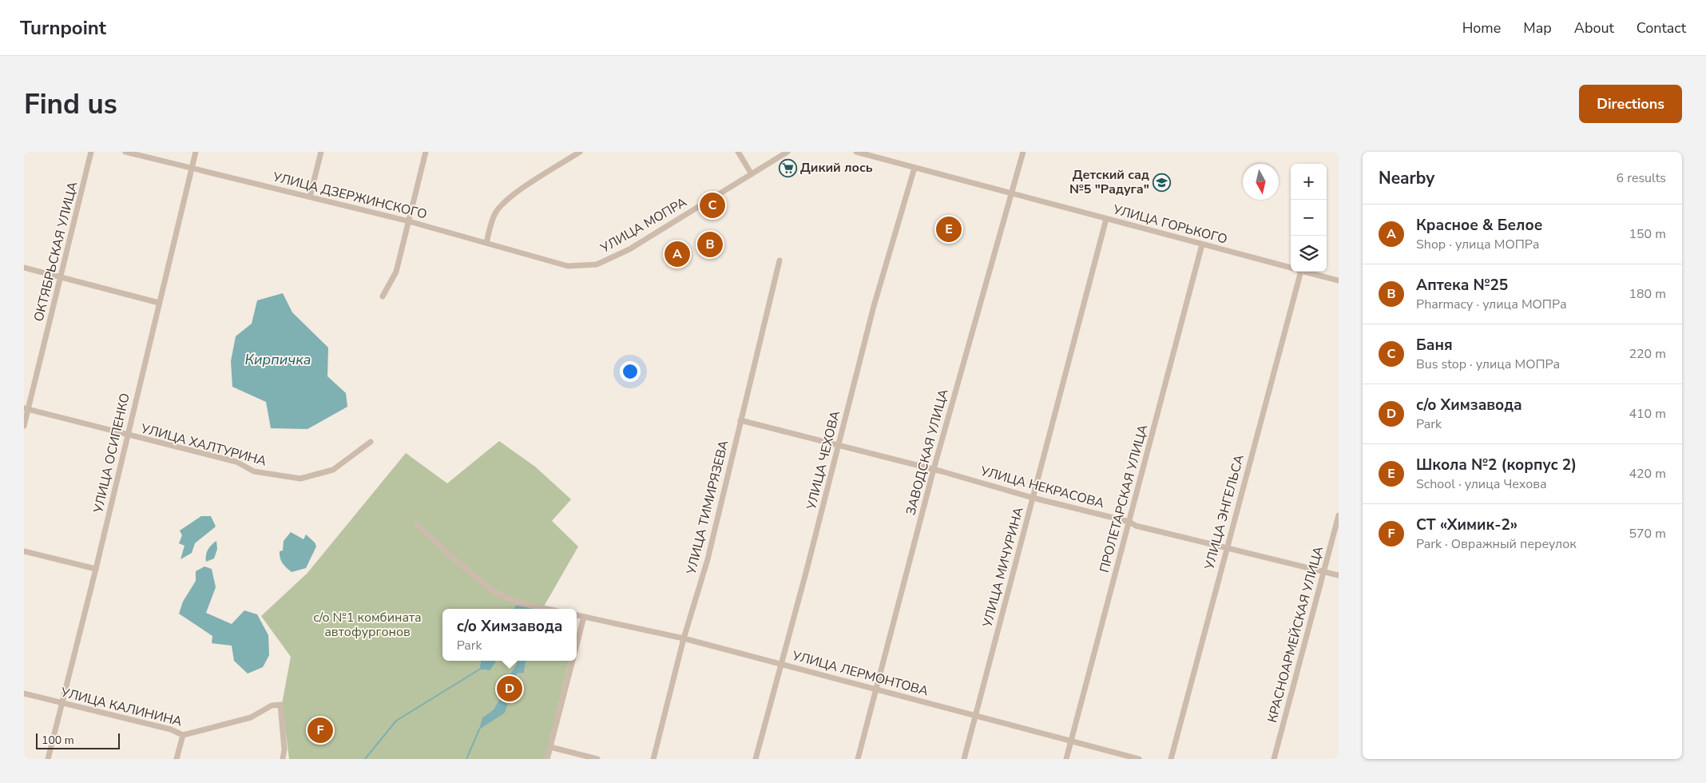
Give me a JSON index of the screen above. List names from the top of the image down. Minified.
{"streets":{"street":["УЛИЦА ДЗЕРЖИНСКОГО","УЛИЦА ГОРЬКОГО","УЛИЦА МОПРА","ОКТЯБРЬСКАЯ УЛИЦА","УЛИЦА ХАЛТУРИНА","ЗАВОДСКАЯ УЛИЦА","УЛИЦА ОСИПЕНКО","УЛИЦА ЧЕХОВА","УЛИЦА НЕКРАСОВА","ПРОЛЕТАРСКАЯ УЛИЦА","УЛИЦА ТИМИРЯЗЕВА","УЛИЦА ЭНГЕЛЬСА","УЛИЦА МИЧУРИНА","КРАСНОАРМЕЙСКАЯ УЛИЦА","УЛИЦА ЛЕРМОНТОВА","УЛИЦА КАЛИНИНА"]},"crossings":[["УЛИЦА ДЗЕРЖИНСКОГО","УЛИЦА МОПРА"],["УЛИЦА ДЗЕРЖИНСКОГО","УЛИЦА ОСИПЕНКО"],["УЛИЦА ГОРЬКОГО","ЗАВОДСКАЯ УЛИЦА"],["УЛИЦА ГОРЬКОГО","УЛИЦА ЧЕХОВА"],["УЛИЦА ГОРЬКОГО","ПРОЛЕТАРСКАЯ УЛИЦА"],["УЛИЦА ГОРЬКОГО","УЛИЦА МИЧУРИНА"],["ОКТЯБРЬСКАЯ УЛИЦА","УЛИЦА ХАЛТУРИНА"],["УЛИЦА ХАЛТУРИНА","УЛИЦА ОСИПЕНКО"],["ЗАВОДСКАЯ УЛИЦА","УЛИЦА НЕКРАСОВА"],["ЗАВОДСКАЯ УЛИЦА","УЛИЦА ЛЕРМОНТОВА"],["УЛИЦА ОСИПЕНКО","УЛИЦА КАЛИНИНА"],["УЛИЦА ЧЕХОВА","УЛИЦА НЕКРАСОВА"],["УЛИЦА ЧЕХОВА","УЛИЦА ЛЕРМОНТОВА"],["УЛИЦА НЕКРАСОВА","ПРОЛЕТАРСКАЯ УЛИЦА"],["УЛИЦА НЕКРАСОВА","УЛИЦА ТИМИРЯЗЕВА"],["УЛИЦА НЕКРАСОВА","УЛИЦА ЭНГЕЛЬСА"],["УЛИЦА НЕКРАСОВА","УЛИЦА МИЧУРИНА"],["УЛИЦА НЕКРАСОВА","КРАСНОАРМЕЙСКАЯ УЛИЦА"],["ПРОЛЕТАРСКАЯ УЛИЦА","УЛИЦА ЛЕРМОНТОВА"],["УЛИЦА ТИМИРЯЗЕВА","УЛИЦА ЛЕРМОНТОВА"],["УЛИЦА МИЧУРИНА","УЛИЦА ЛЕРМОНТОВА"]],"water":["Кирпичка"],"parks":["с/о №1 комбината автофургонов"],"places":{"supermarket":["Дикий лось"],"school or university":["Детский сад №5 \"Радуга\""]},"scale_bar":"100 m","north":"bottom","page":{"header":"Turnpoint","nav":["Home","Map","About","Contact"],"buttons":"Directions","title":"Find us","heading":["Nearby","6 results"],"map_buttons":["+","−"],"pins":["C","E","B","A","D","F"],"list":[{"mark":"A","name":"Красное & Белое","note":"Shop · улица МОПРа","value":"150 m"},{"mark":"B","name":"Аптека №25","note":"Pharmacy · улица МОПРа","value":"180 m"},{"mark":"C","name":"Баня","note":"Bus stop · улица МОПРа","value":"220 m"},{"mark":"D","name":"с/о Химзавода","note":"Park","value":"410 m"},{"mark":"E","name":"Школа №2 (корпус 2)","note":"School · улица Чехова","value":"420 m"},{"mark":"F","name":"СТ «Химик-2»","note":"Park · Овражный переулок","value":"570 m"}],"popup":["с/о Химзавода","Park"],"scale":"100 m"}}
